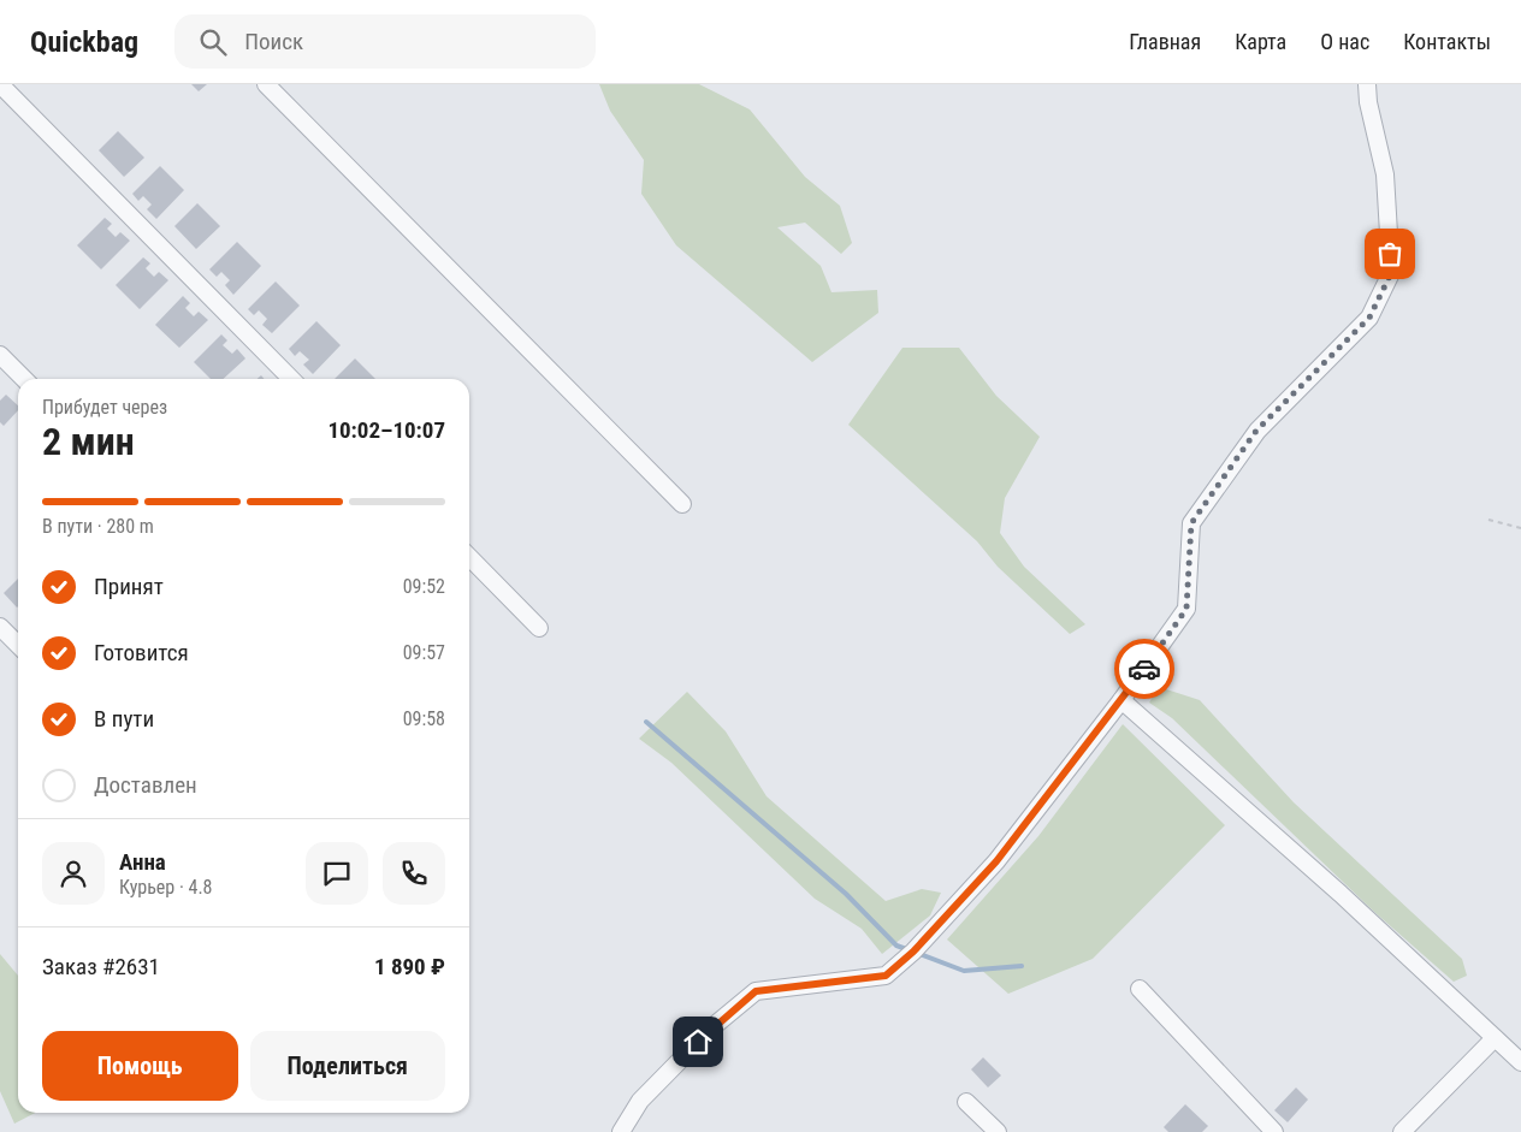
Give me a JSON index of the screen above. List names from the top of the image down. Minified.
{"page":{"header":"Quickbag","search":"Поиск","nav":["Главная","Карта","О нас","Контакты"],"heading":["2 мин","Прибудет через","10:02–10:07"],"panel":["Анна","Курьер · 4.8","Заказ #2631","1 890 ₽"],"bar":"В пути · 280 m","list":[["Принят","09:52"],["Готовится","09:57"],["В пути","09:58"],"Доставлен"],"buttons":["Помощь","Поделиться"]}}
